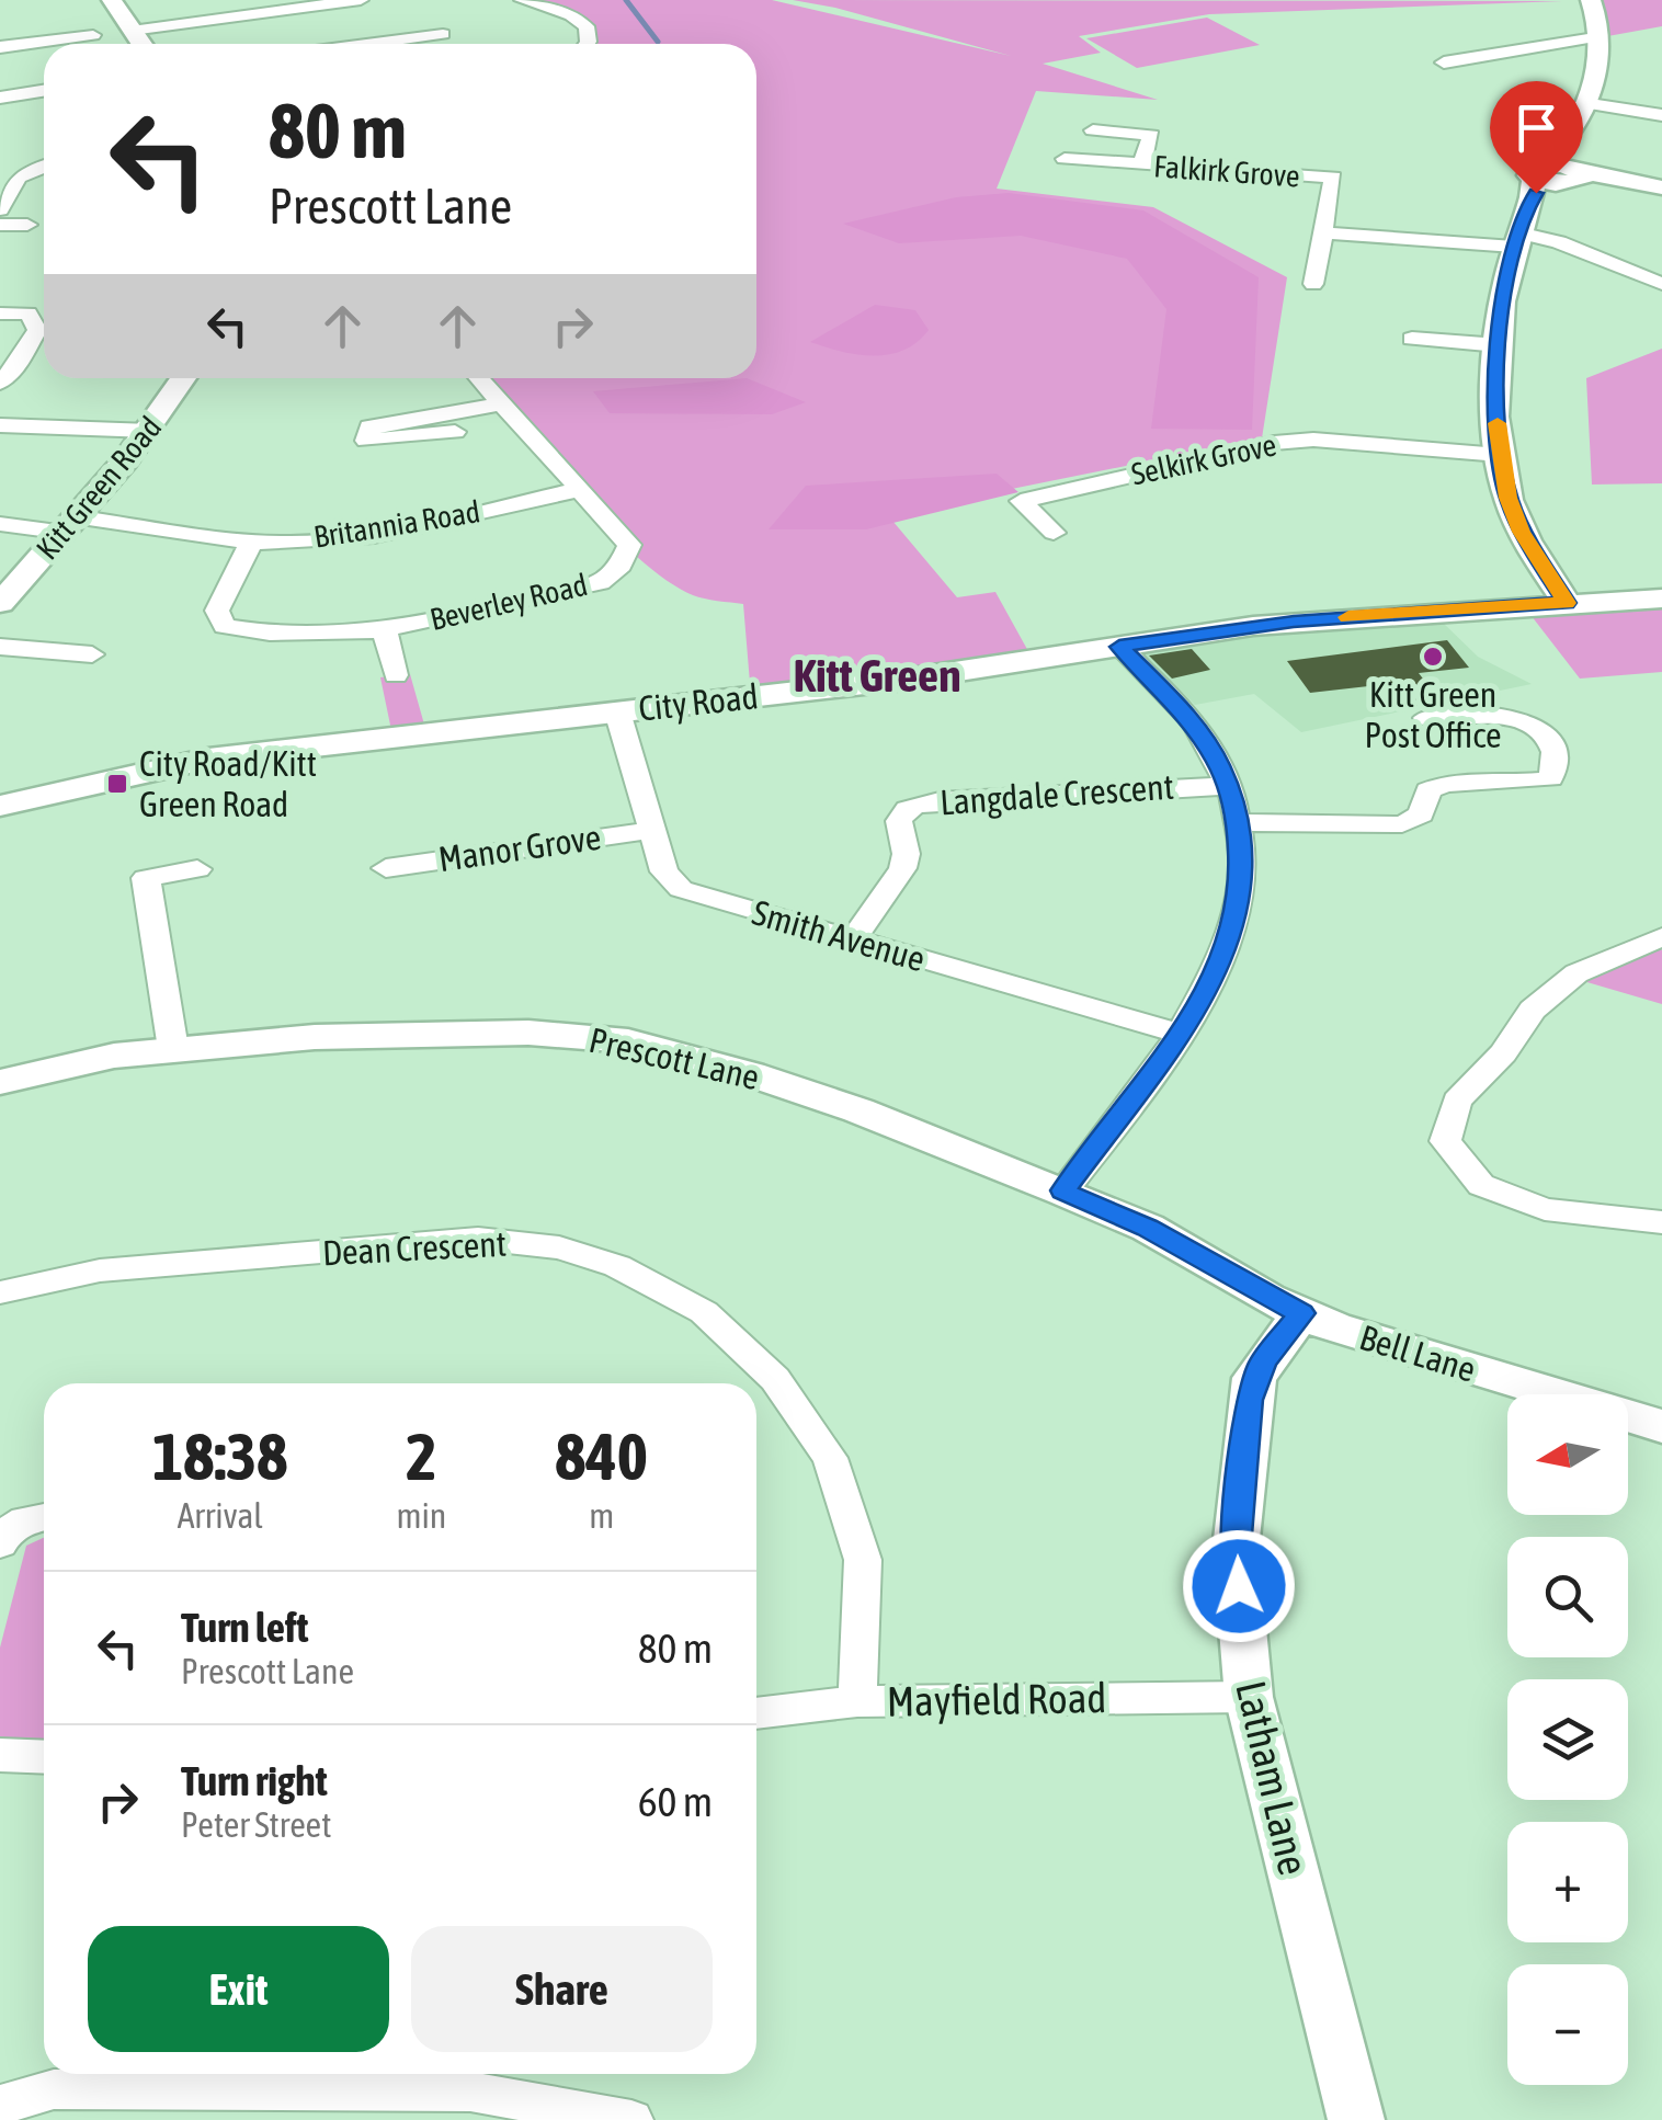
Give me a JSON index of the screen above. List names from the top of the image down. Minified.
{"streets":{"street":["Falkirk Grove","Selkirk Grove","Kitt Green Road","Britannia Road","Beverley Road","City Road","Langdale Crescent","Manor Grove","Smith Avenue","Prescott Lane","Dean Crescent","Bell Lane","Mayfield Road","Latham Lane"]},"crossings":[["Kitt Green Road","Britannia Road"],["Britannia Road","Beverley Road"],["City Road","Smith Avenue"],["Langdale Crescent","Smith Avenue"],["Manor Grove","Smith Avenue"],["Prescott Lane","Bell Lane"],["Prescott Lane","Latham Lane"],["Dean Crescent","Mayfield Road"],["Bell Lane","Latham Lane"],["Mayfield Road","Latham Lane"]],"districts":["Kitt Green"],"places":{"other":["Kitt Green Post Office"],"transit":["City Road/Kitt Green Road"]},"north":"left","page":{"turn":["80 m","Prescott Lane"],"eta":["18:38","Arrival","2","min","840","m"],"map_buttons":["+","−"],"list":[{"name":"Turn left","note":"Prescott Lane","value":"80 m"},{"name":"Turn right","note":"Peter Street","value":"60 m"}],"buttons":["Exit","Share"]}}
